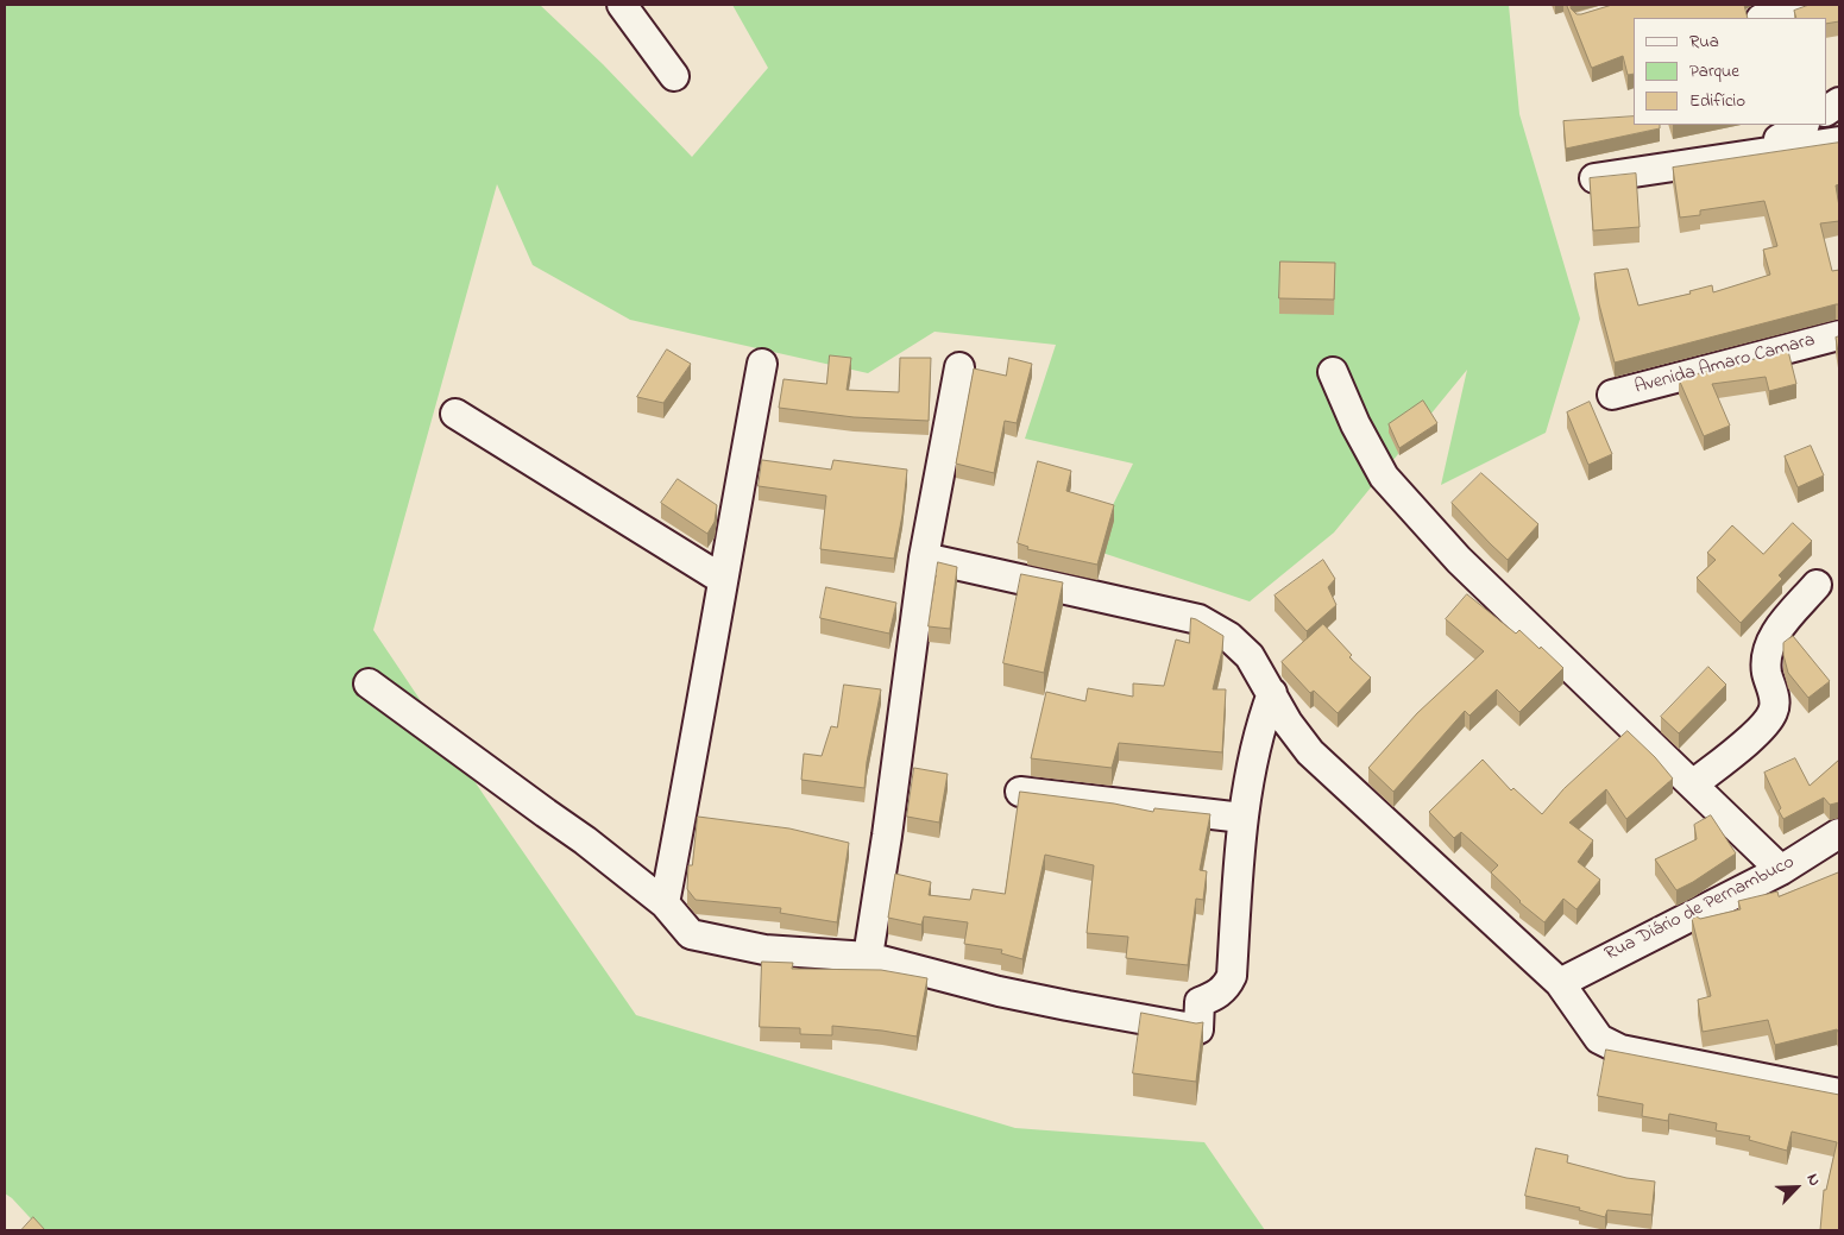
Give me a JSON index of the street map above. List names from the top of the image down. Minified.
{"streets":{"street":["Avenida Amaro Camara","Rua Diário de Pernambuco"]},"legend":["Rua","Parque","Edifício"],"north":"top right"}
